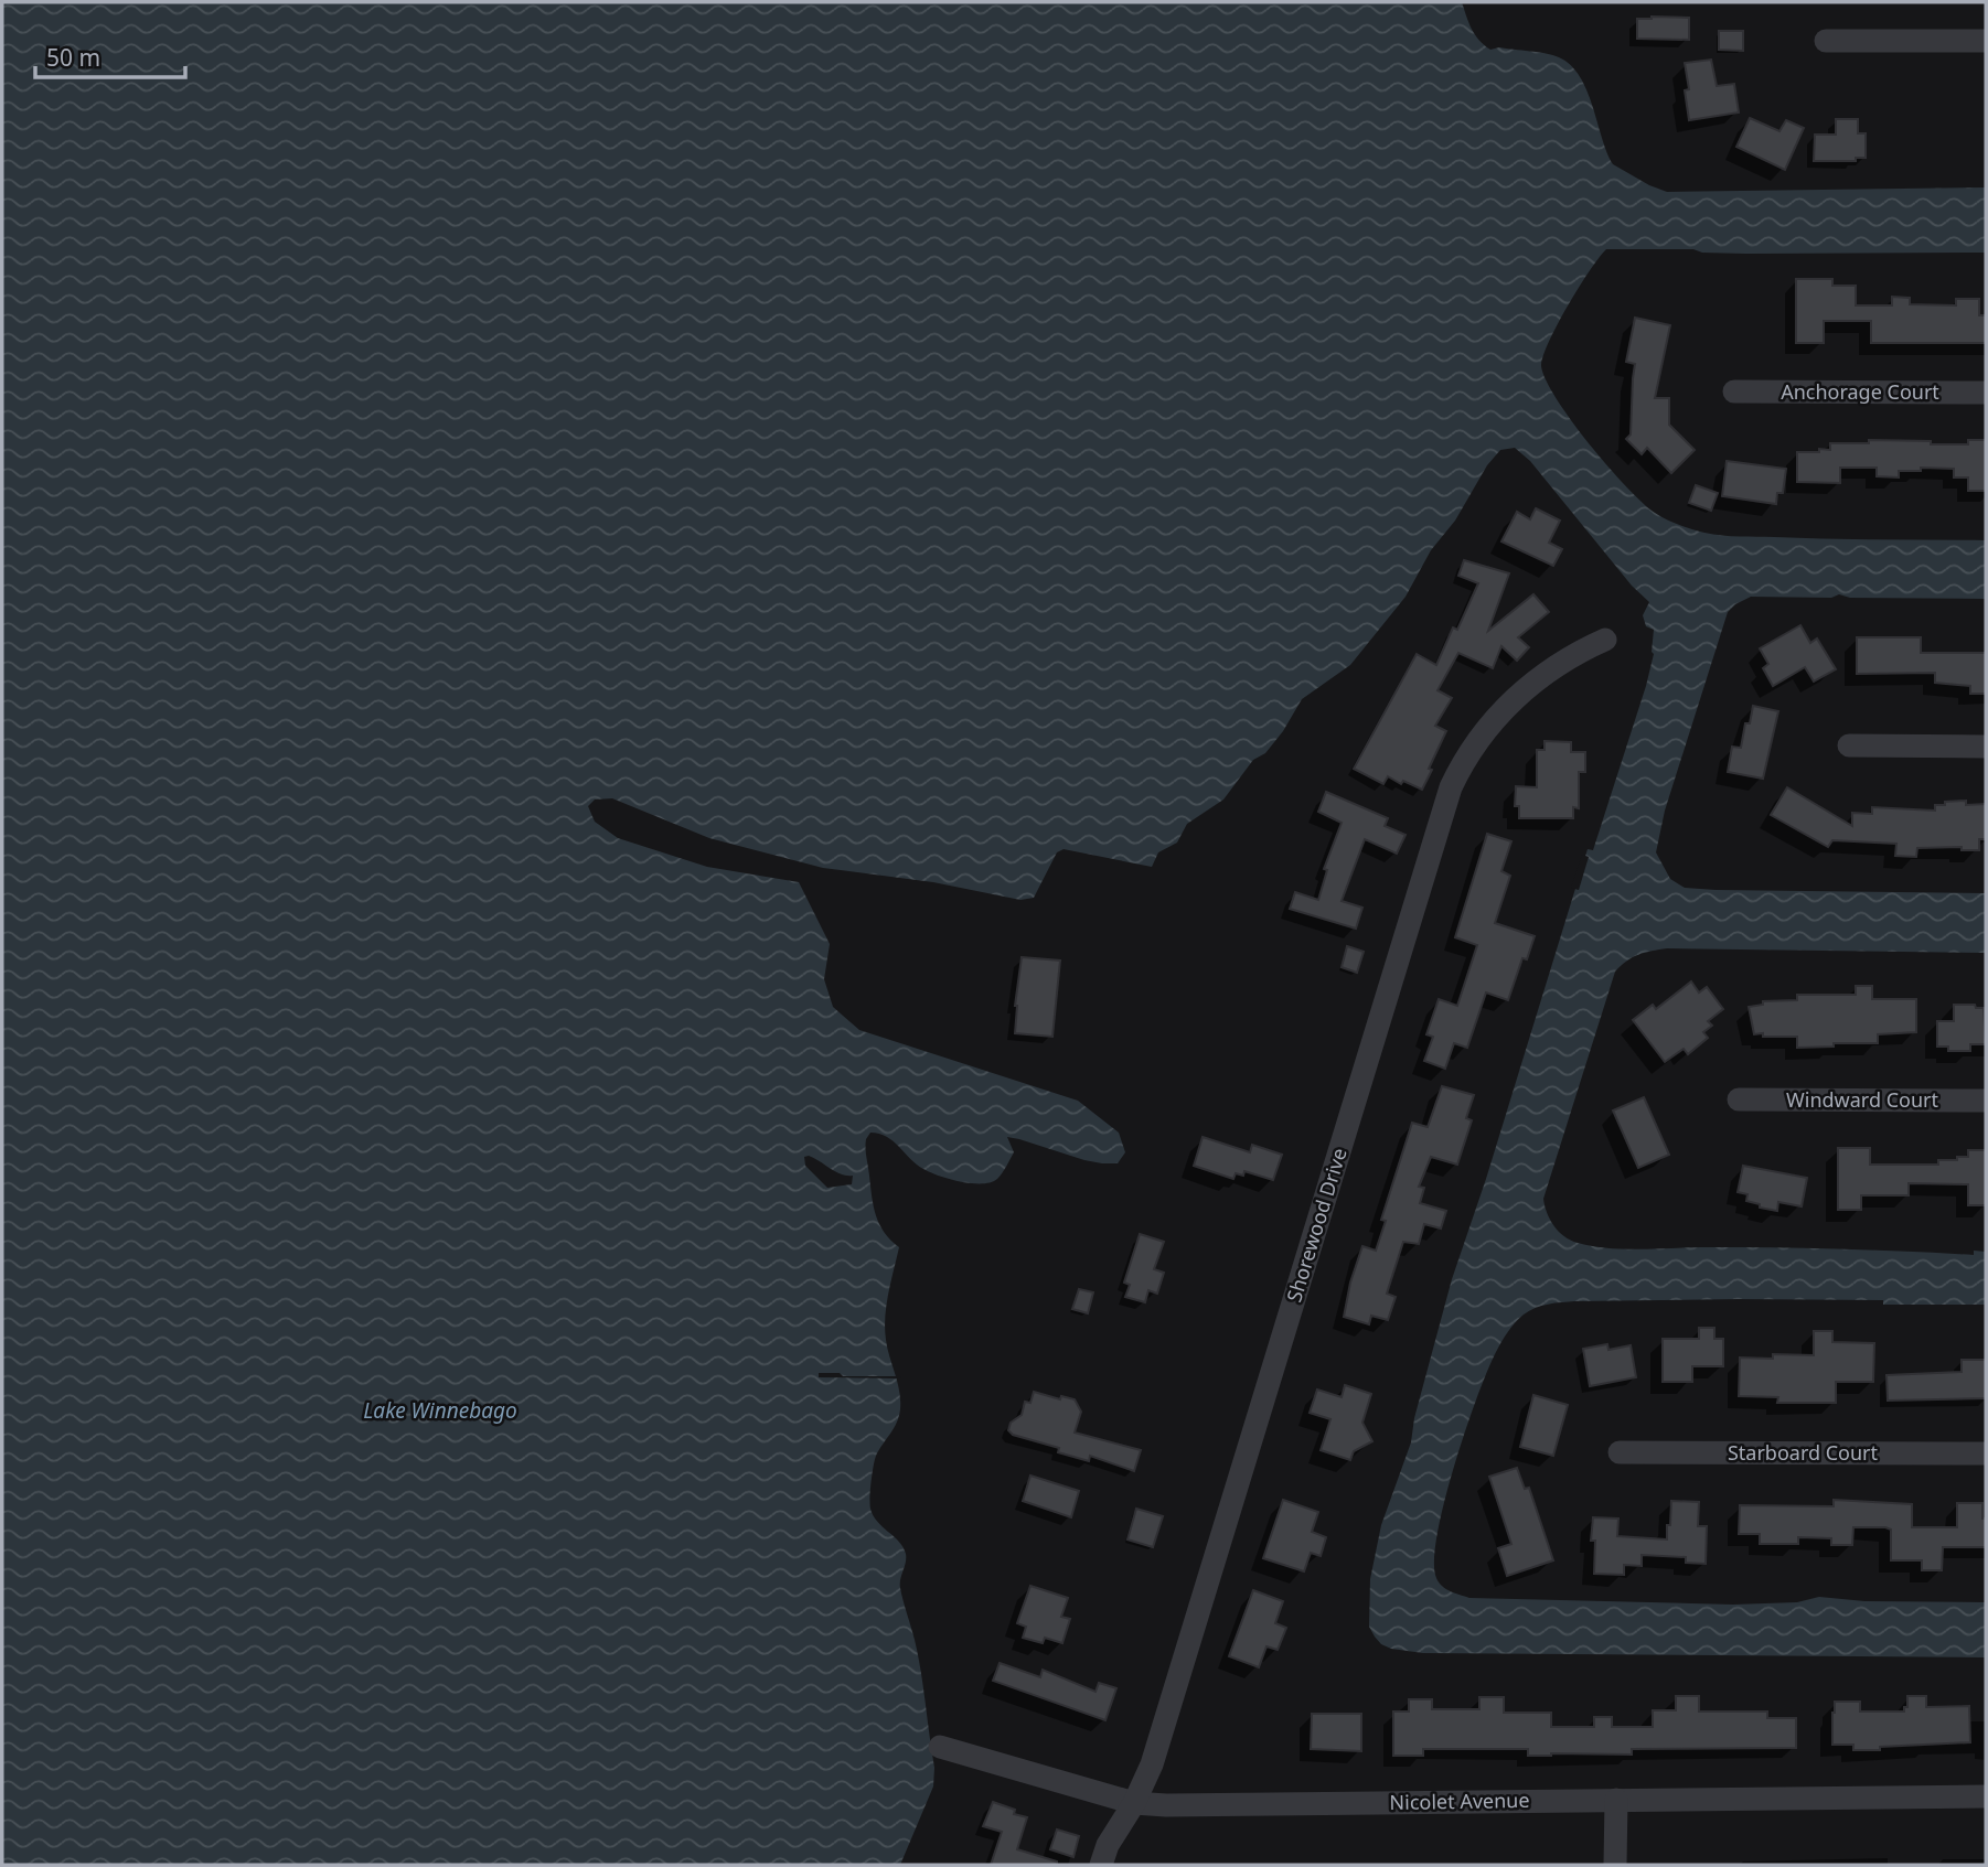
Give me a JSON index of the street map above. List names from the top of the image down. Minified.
{"streets":{"street":["Anchorage Court","Windward Court","Shorewood Drive","Starboard Court","Nicolet Avenue"]},"crossings":[["Shorewood Drive","Nicolet Avenue"]],"water":["Lake Winnebago"],"scale_bar":"50 m"}
